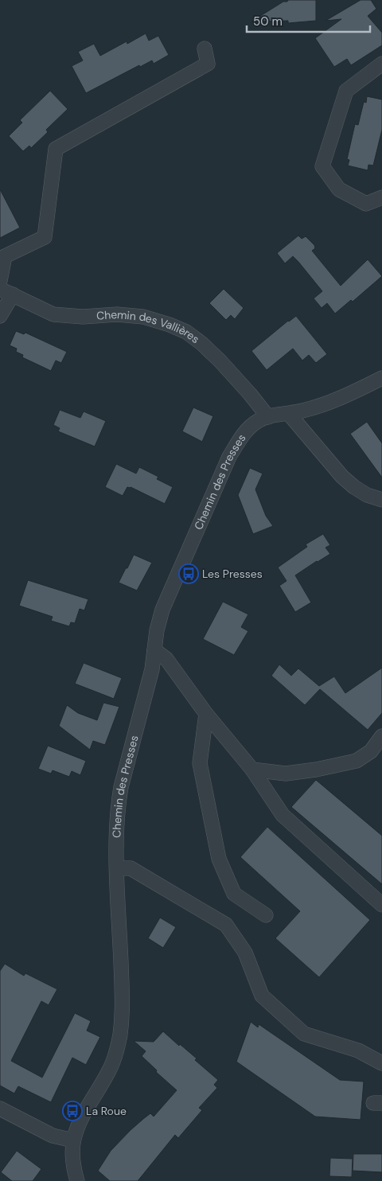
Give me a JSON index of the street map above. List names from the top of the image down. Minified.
{"streets":{"street":["Chemin des Vallières","Chemin des Presses"]},"crossings":[["Chemin des Vallières","Chemin des Presses"]],"places":{"bus stop":["Les Presses","La Roue"]},"scale_bar":"50 m"}
